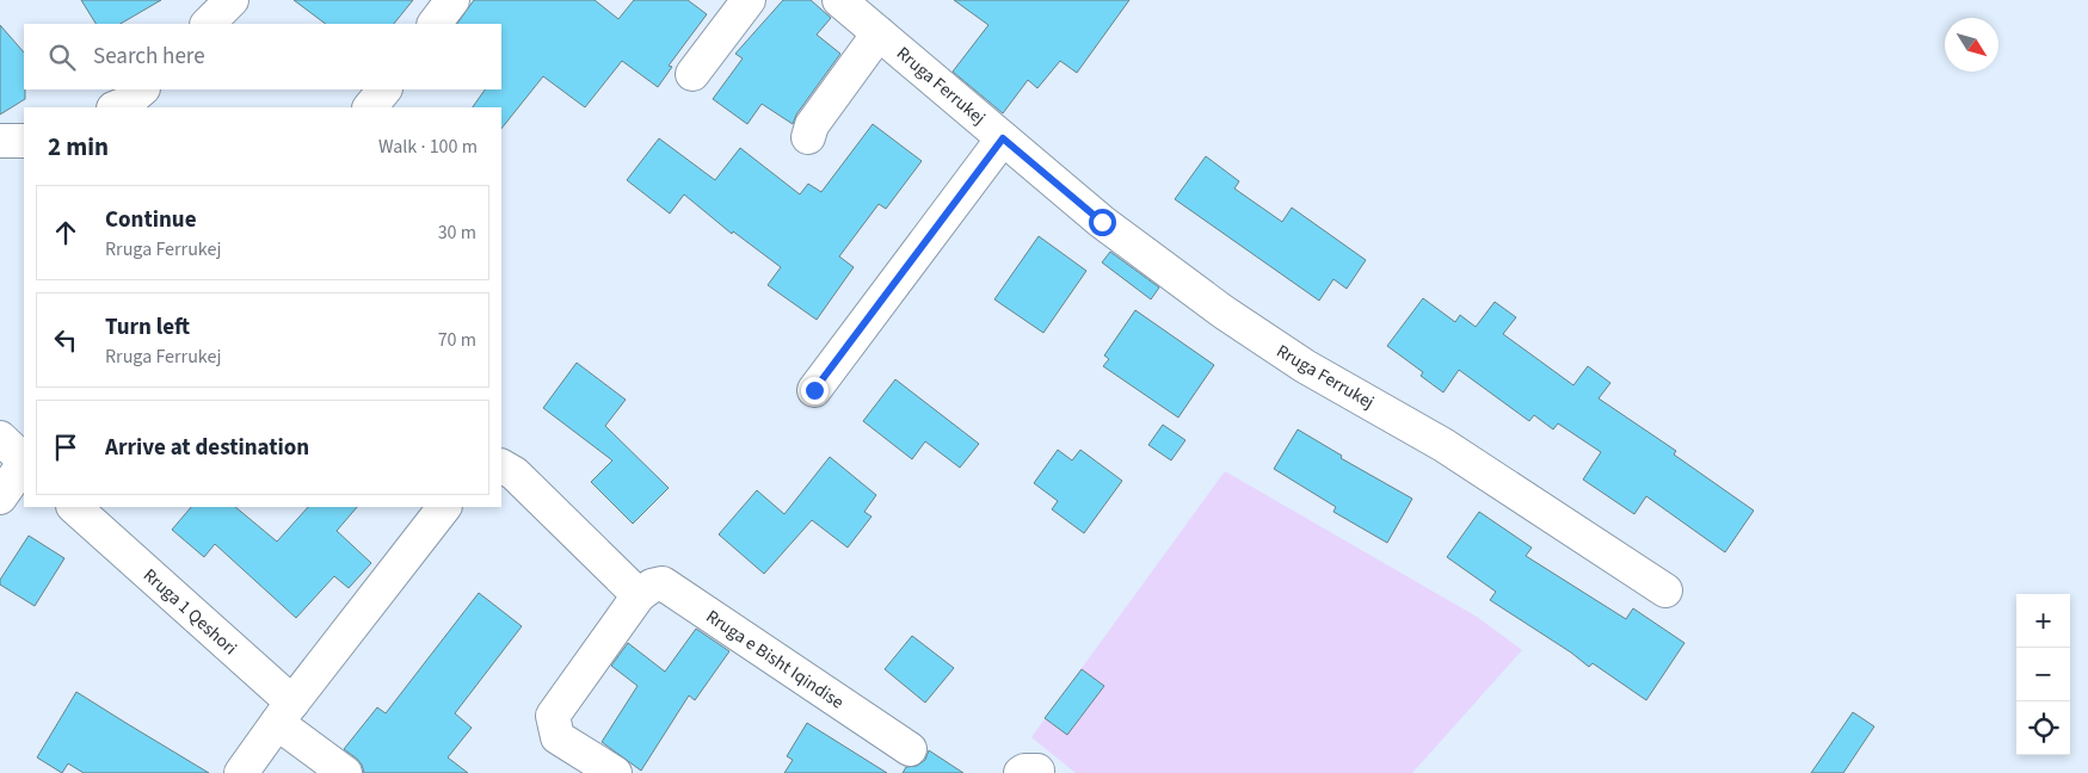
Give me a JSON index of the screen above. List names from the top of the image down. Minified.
{"streets":{"street":["Rruga Ferrukej","Rruga 1 Qeshori","Rruga e Bisht Iqindise"]},"north":"bottom right","page":{"search":"Search here","heading":["2 min","Walk · 100 m"],"list":[["Continue","Rruga Ferrukej","30 m"],["Turn left","Rruga Ferrukej","70 m"],"Arrive at destination"],"map_buttons":["+","−"]}}
